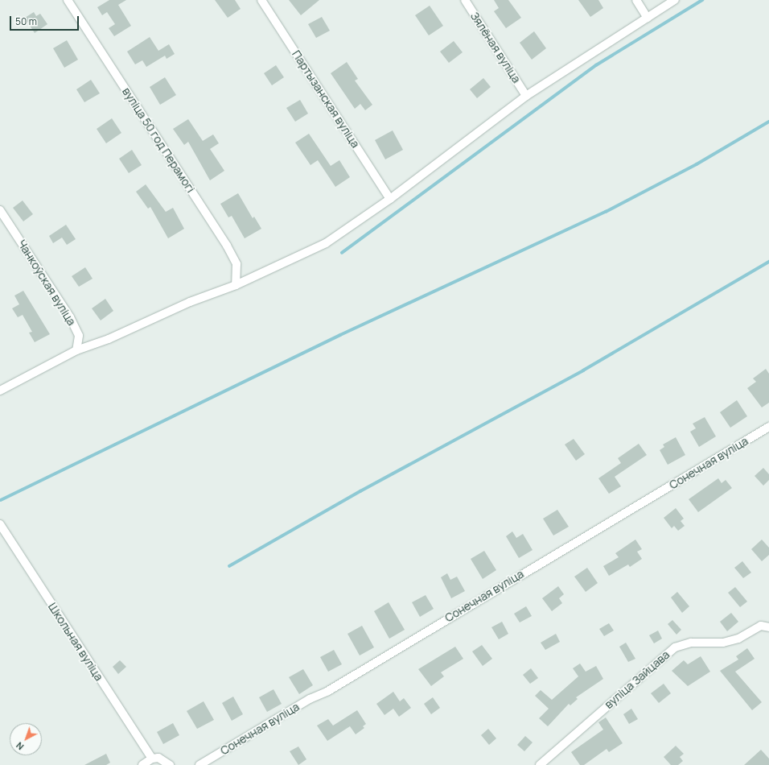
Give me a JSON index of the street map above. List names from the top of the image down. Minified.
{"streets":{"street":["Зялёная вуліца","Партызанская вуліца","вуліца 50 год Перамогі","Чанкоўская вуліца","Сонечная вуліца","Школьная вуліца","вуліца Зайцава"]},"scale_bar":"50 m","north":"bottom left"}
